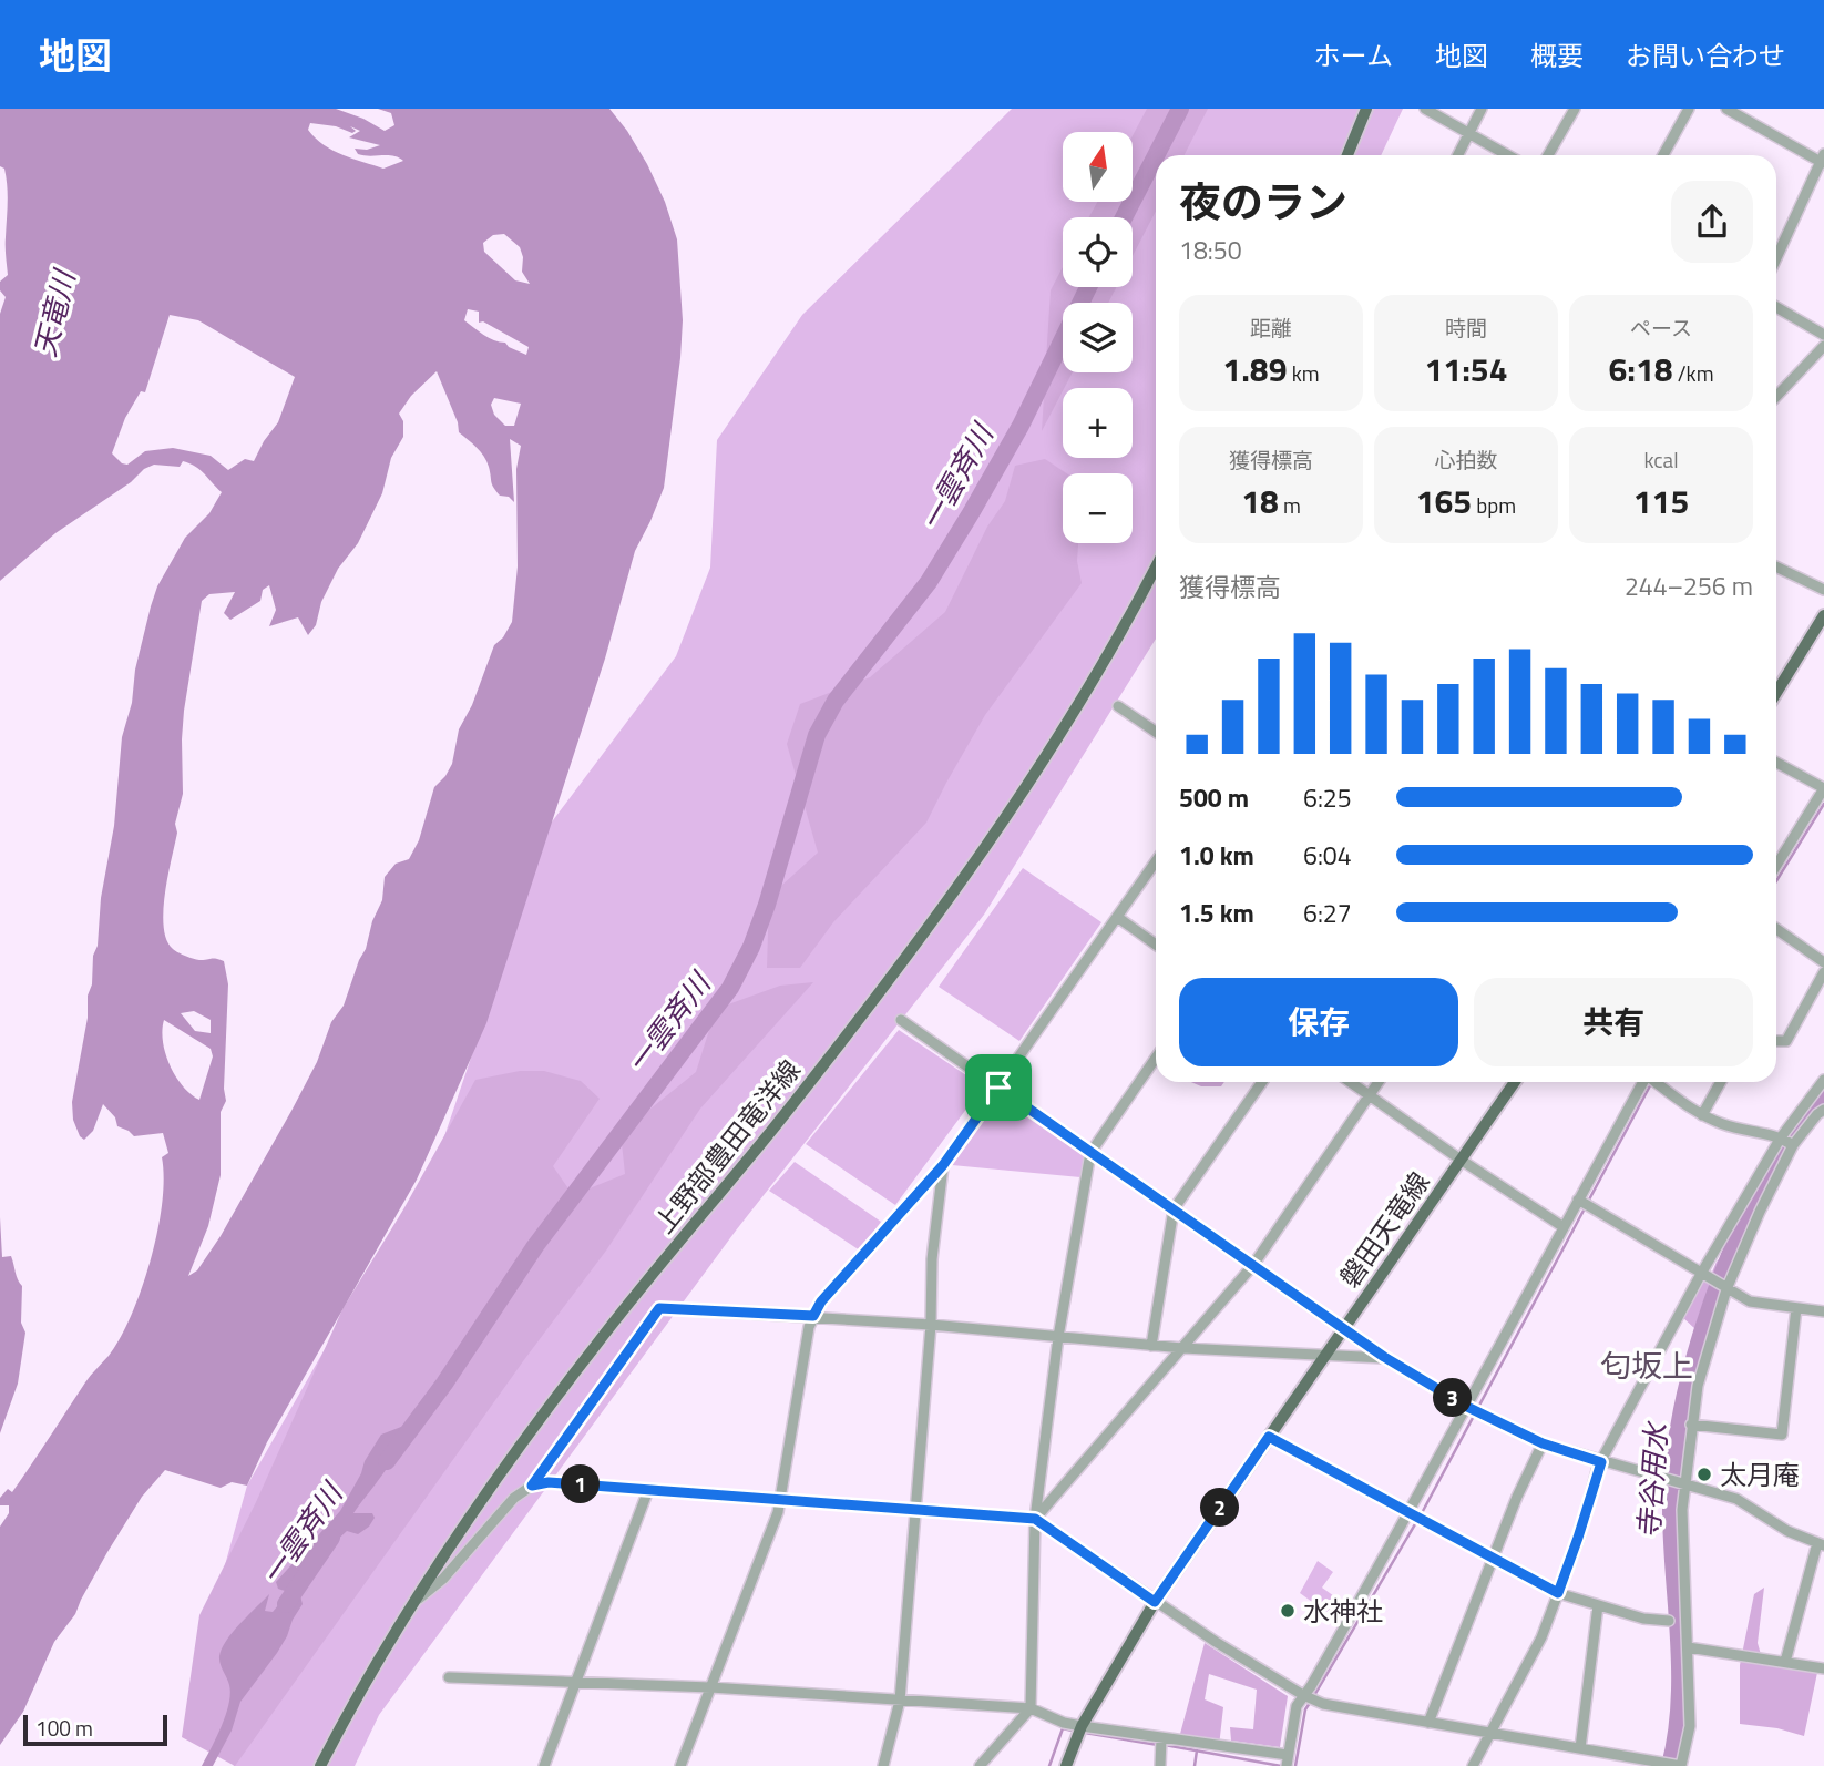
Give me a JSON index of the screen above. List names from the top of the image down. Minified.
{"streets":{"main road":["上野部豊田竜洋線","磐田天竜線"]},"districts":["匂坂上"],"water":["天竜川","一雲斉川","寺谷用水"],"places":["太月庵","水神社"],"scale_bar":"100 m","north":"top","page":{"header":"地図","nav":["ホーム","地図","概要","お問い合わせ"],"map_buttons":["+","−"],"heading":["夜のラン","18:50"],"stats":[["距離","1.89 km"],["時間","11:54"],["ペース","6:18 /km"],["獲得標高","18 m"],["心拍数","165 bpm"],["kcal","115"]],"chart":["獲得標高","244–256 m"],"list":[{"name":"500 m","note":"6:25"},{"name":"1.0 km","note":"6:04"},{"name":"1.5 km","note":"6:27"}],"buttons":["保存","共有"],"pins":["3","1","2"],"scale":"100 m"}}
